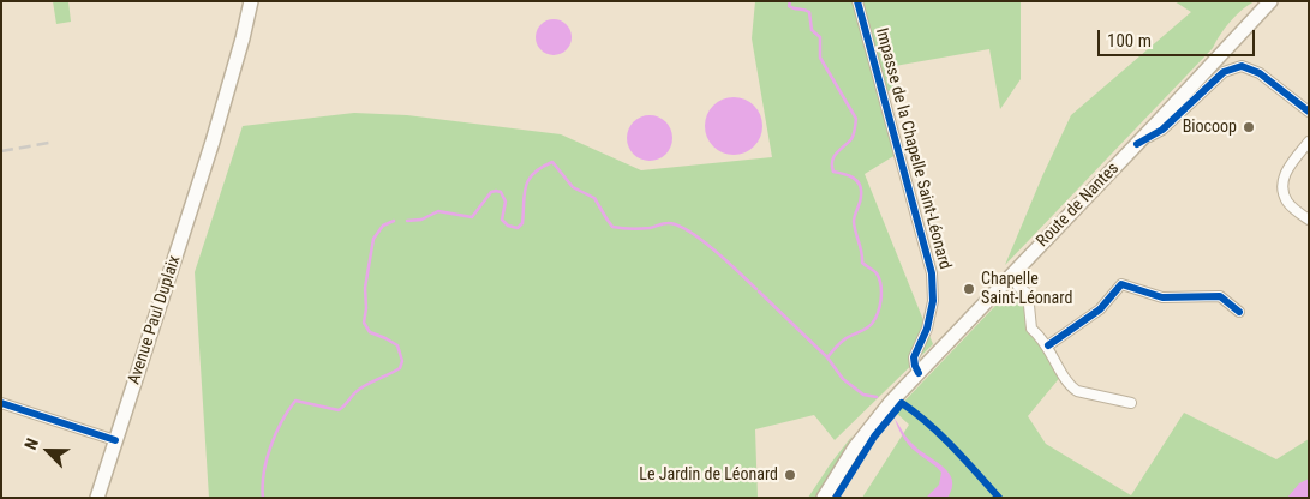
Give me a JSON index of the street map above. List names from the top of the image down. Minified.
{"streets":{"main road":["Route de Nantes","Avenue Paul Duplaix"],"street":["Impasse de la Chapelle Saint-Léonard"]},"crossings":[["Impasse de la Chapelle Saint-Léonard","Route de Nantes"]],"places":["Biocoop","Chapelle Saint-Léonard","Le Jardin de Léonard"],"scale_bar":"100 m","north":"top left"}
